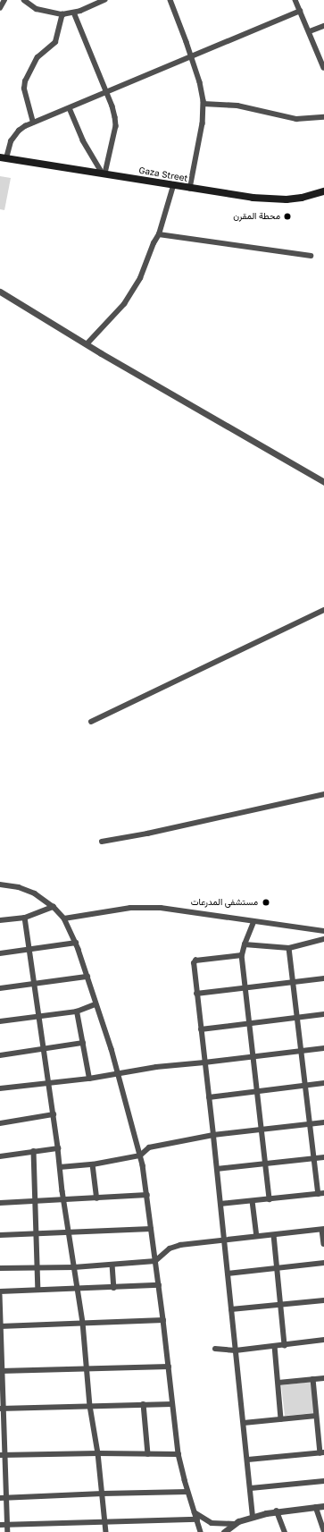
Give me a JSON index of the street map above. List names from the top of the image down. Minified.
{"streets":{"main road":["Gaza Street"]},"places":["محطة المقرن","مستشفى المدرعات"]}
